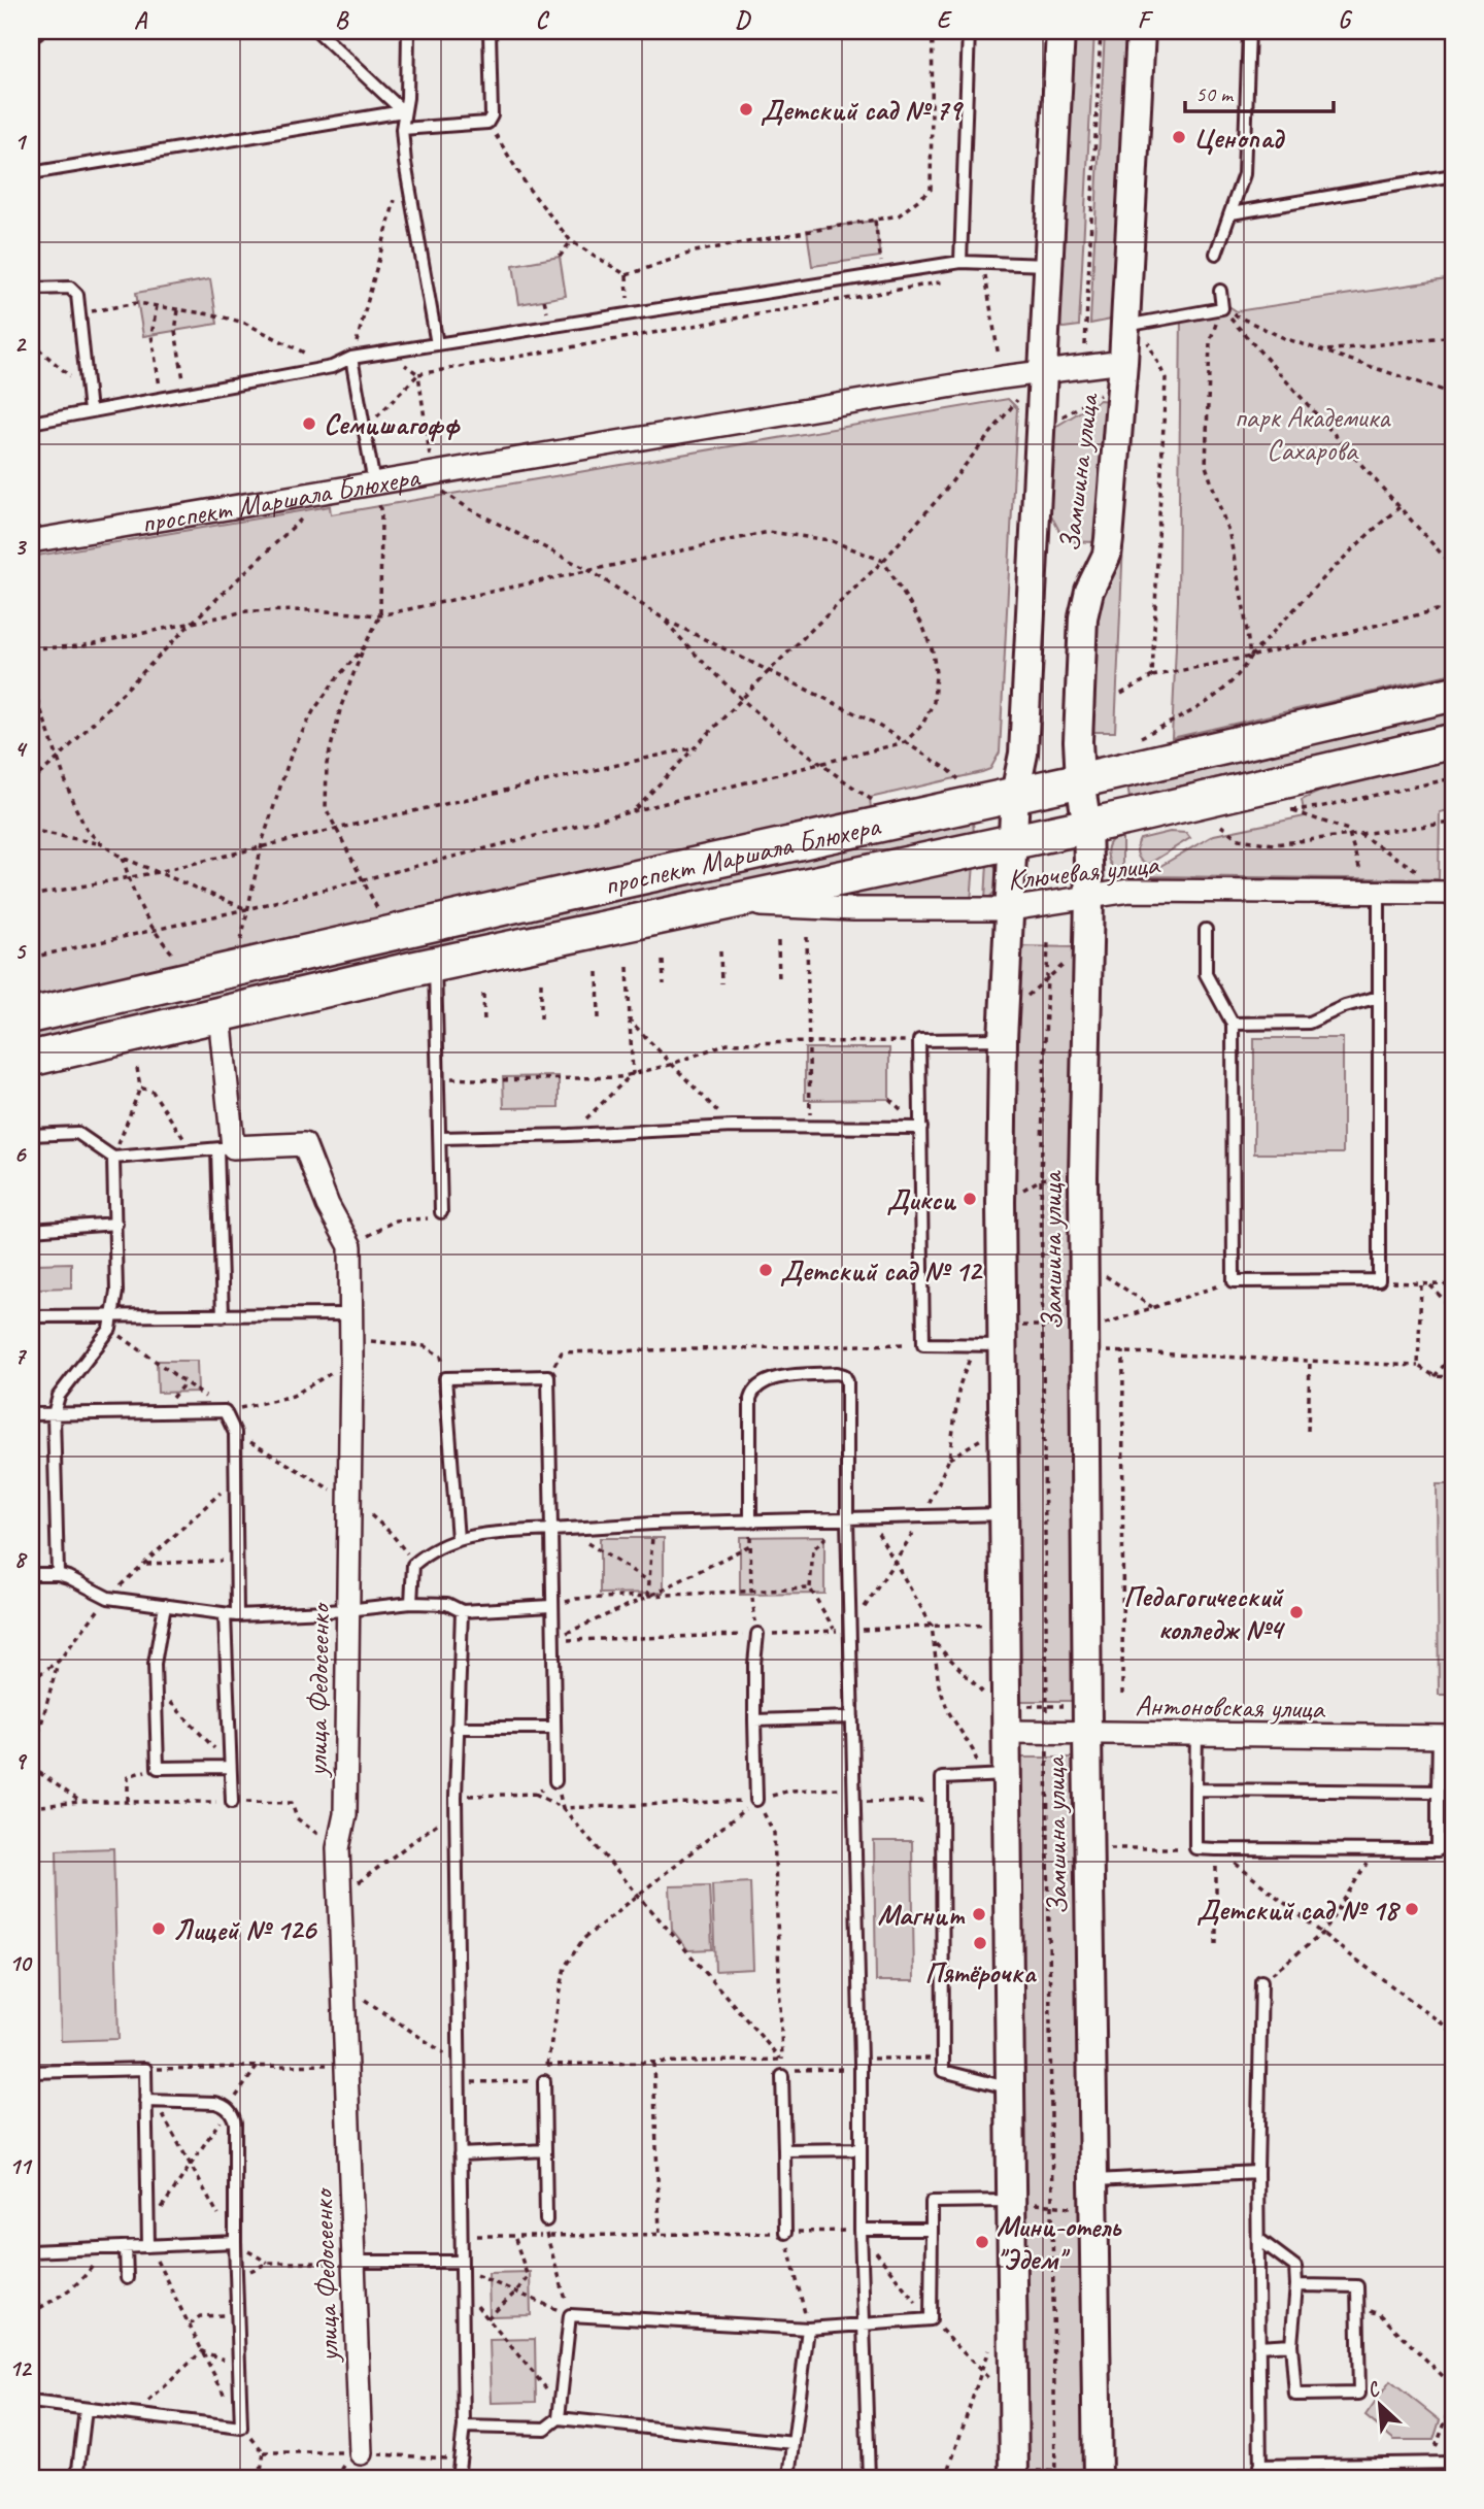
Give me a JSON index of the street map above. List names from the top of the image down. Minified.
{"streets":{"main road":["проспект Маршала Блюхера"],"street":["Замшина улица","Ключевая улица","улица Федосеенко","Антоновская улица"]},"crossings":[["Замшина улица","проспект Маршала Блюхера"],["Замшина улица","Ключевая улица"],["Замшина улица","Антоновская улица"],["проспект Маршала Блюхера","Ключевая улица"]],"parks":["парк Академика Сахарова"],"places":["Детский сад № 79","Ценопад","Семишагофф","Дикси","Детский сад № 12","Педагогический колледж №4","Детский сад № 18","Магнит","Лицей № 126","Пятёрочка","Мини-отель \"Эдем\""],"scale_bar":"50 m","north":"top left","grid":{"columns":["A","B","C","D","E","F","G"],"rows":["1","2","3","4","5","6","7","8","9","10","11","12"]}}
